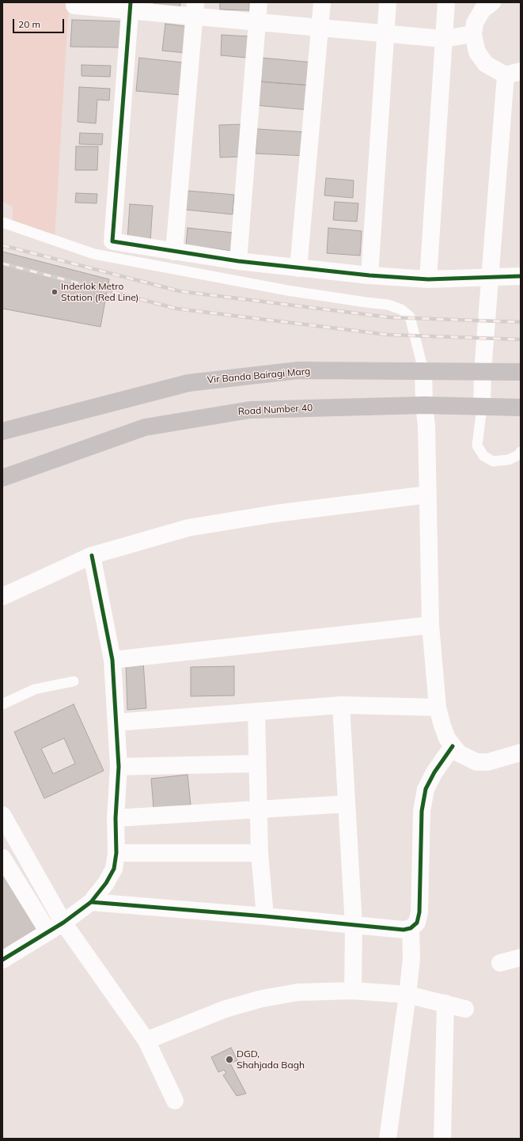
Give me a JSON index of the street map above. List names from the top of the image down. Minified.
{"streets":{"main road":["Vir Banda Bairagi Marg","Road Number 40"]},"places":["Inderlok Metro Station (Red Line)","DGD, Shahjada Bagh"],"scale_bar":"20 m"}
